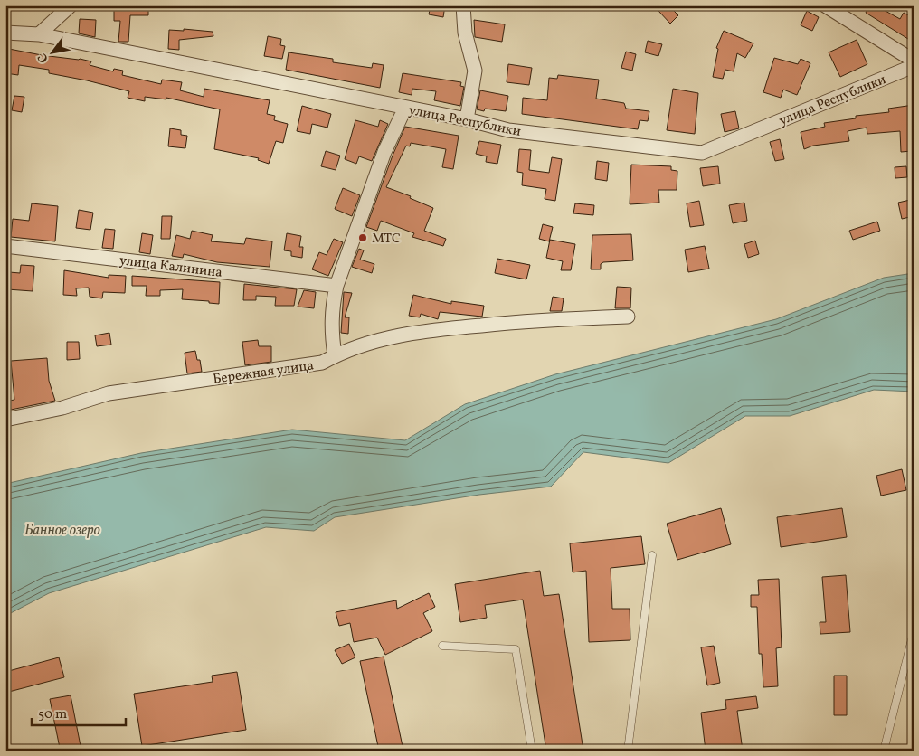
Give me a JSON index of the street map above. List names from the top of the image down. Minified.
{"streets":{"street":["улица Республики","улица Калинина","Бережная улица"]},"water":["Банное озеро"],"places":["МТС"],"scale_bar":"50 m","north":"bottom left"}
